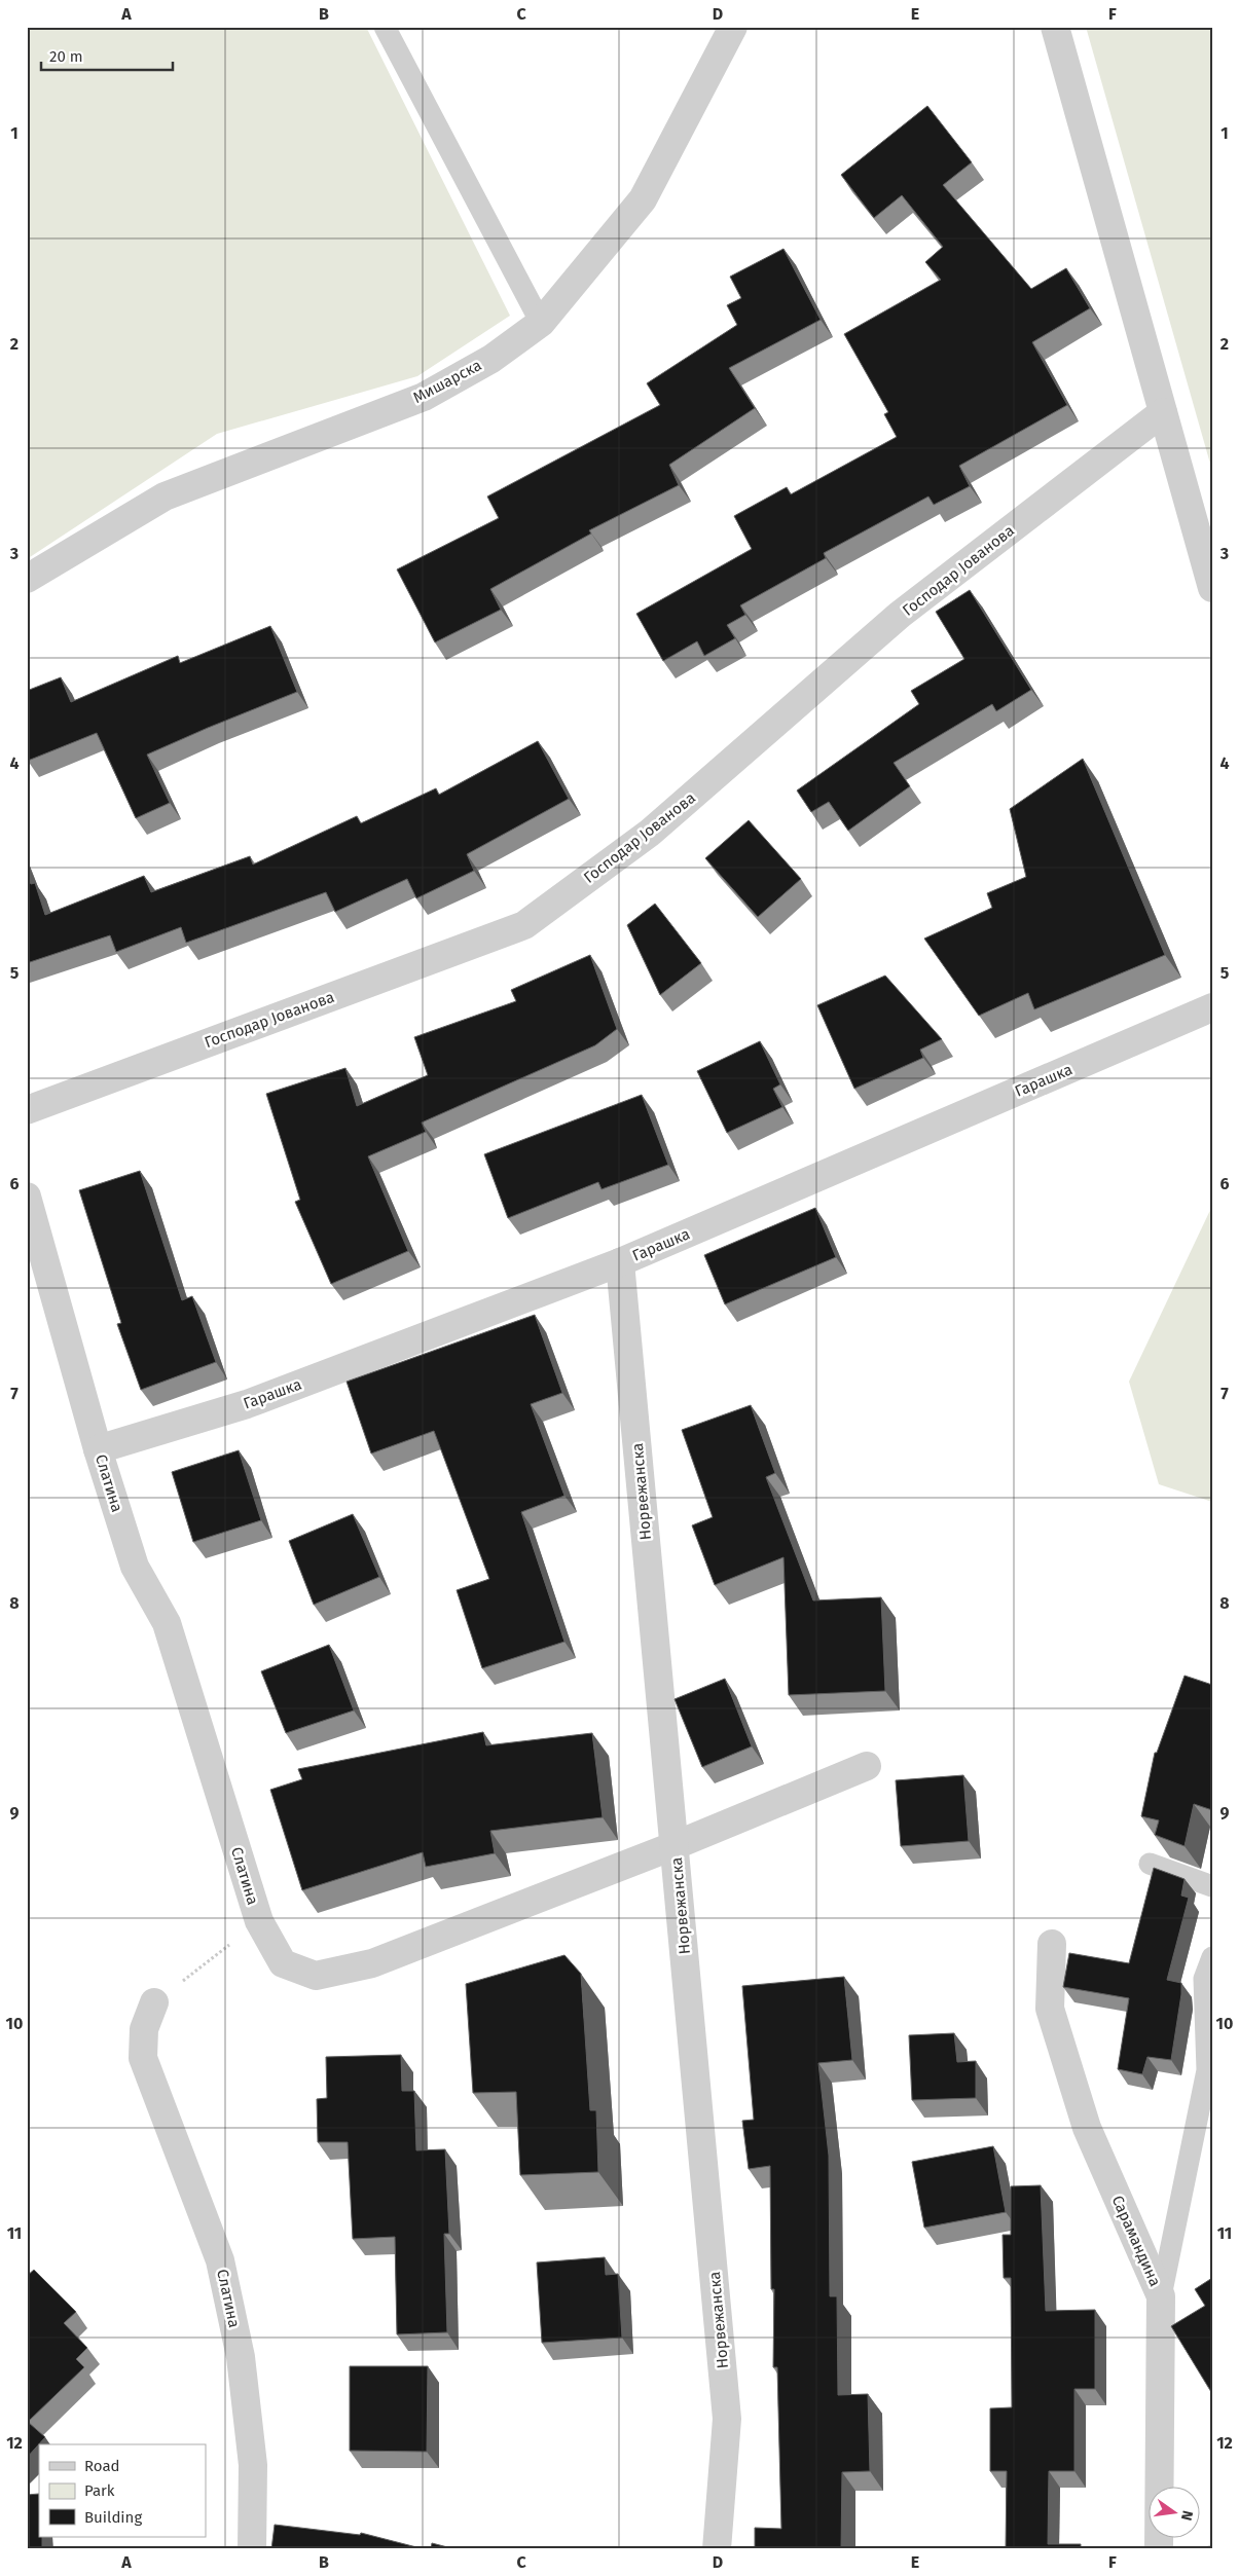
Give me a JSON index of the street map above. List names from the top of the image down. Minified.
{"streets":{"street":["Мишарска","Господар Јованова","Гарашка","Слатина","Норвежанска","Сарамандина"]},"crossings":[["Гарашка","Слатина"],["Гарашка","Норвежанска"]],"legend":["Road","Park","Building"],"scale_bar":"20 m","north":"right","grid":{"columns":["A","B","C","D","E","F"],"rows":["1","2","3","4","5","6","7","8","9","10","11","12"]}}
